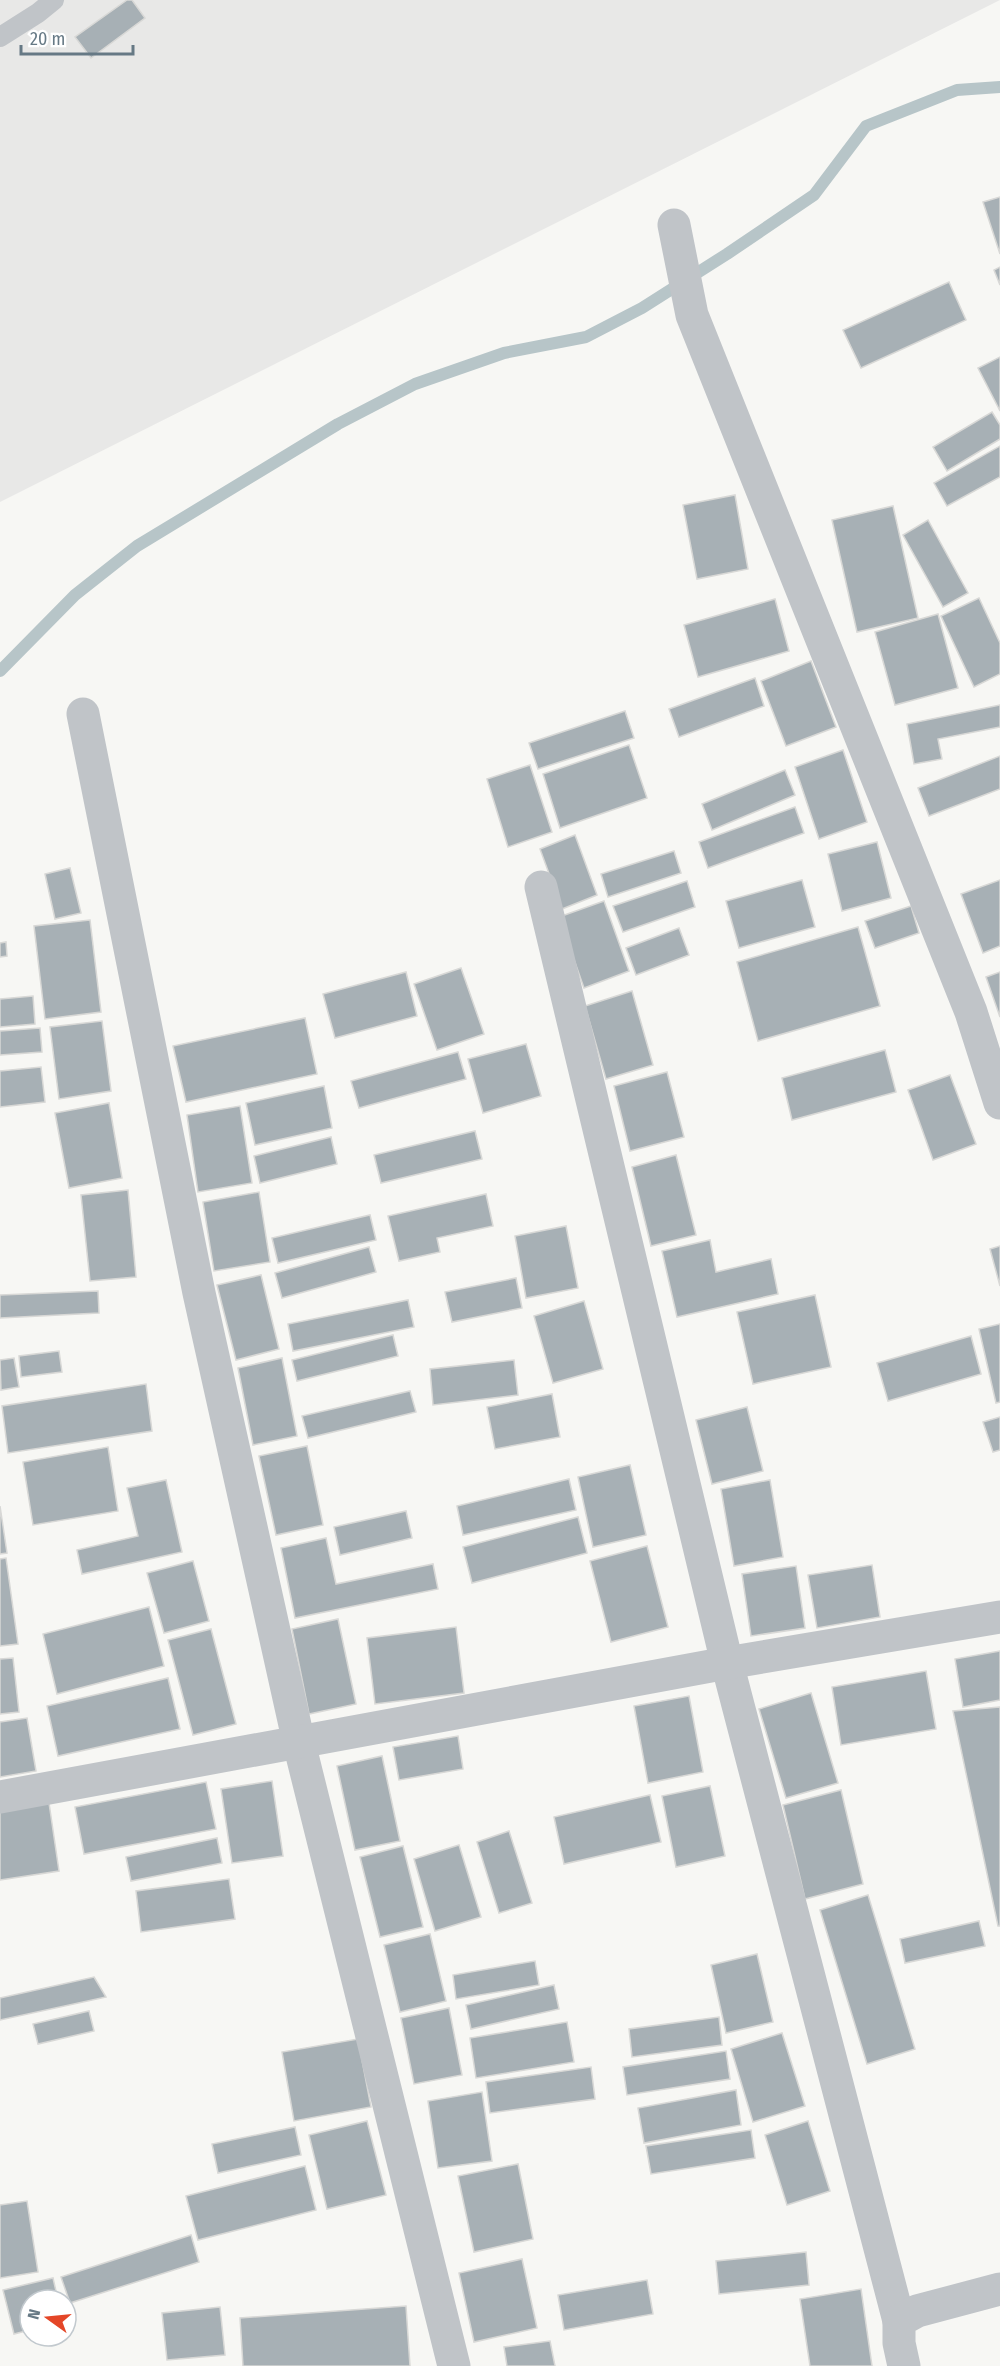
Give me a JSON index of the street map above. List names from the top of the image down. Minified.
{"scale_bar":"20 m","north":"left"}
